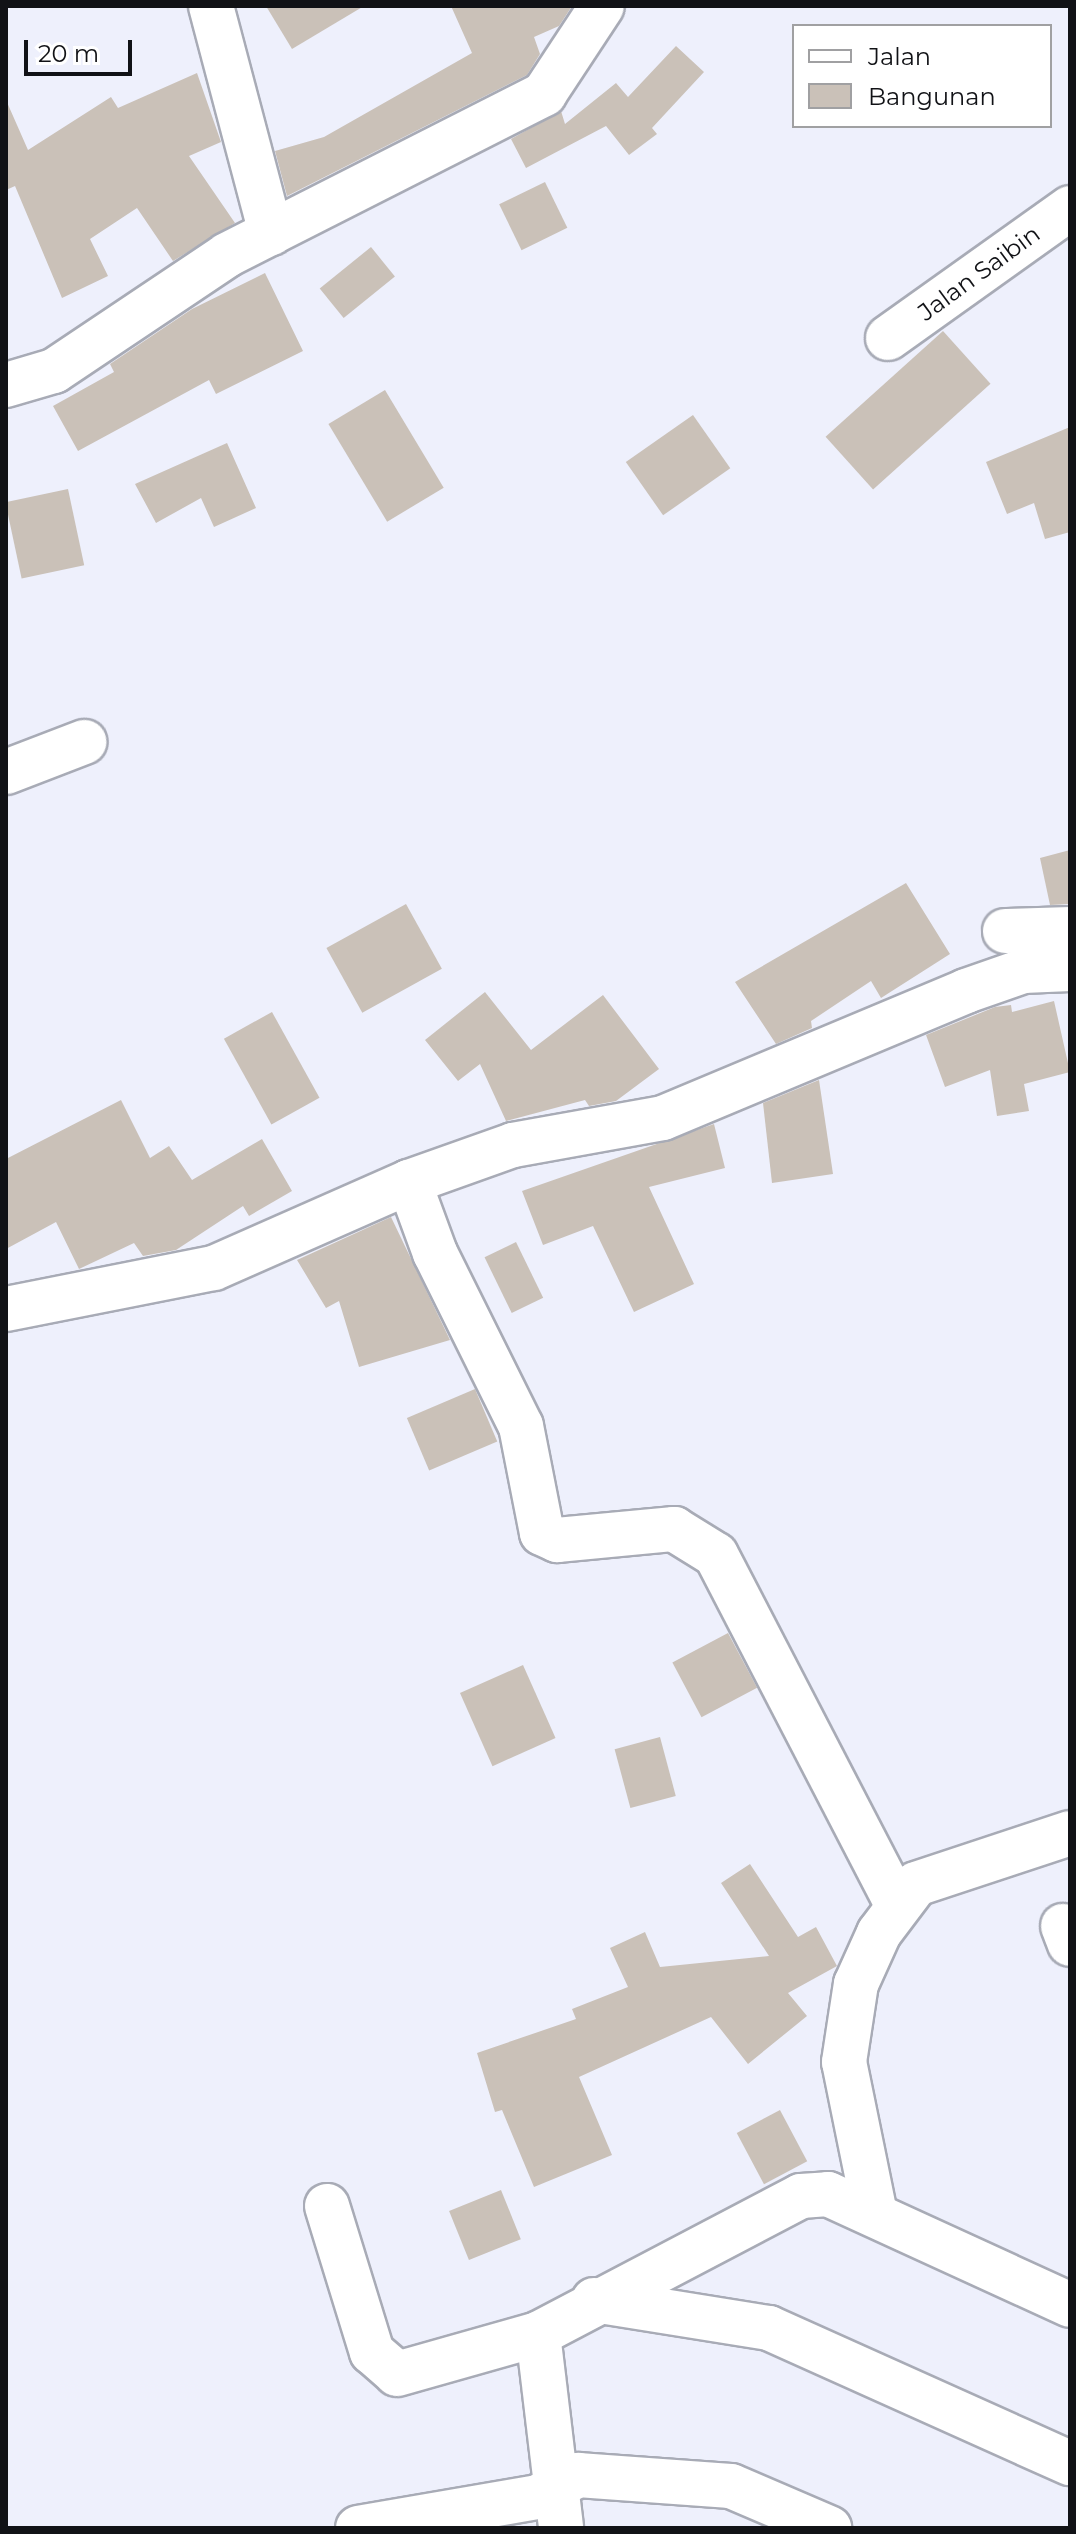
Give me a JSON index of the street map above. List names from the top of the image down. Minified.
{"streets":{"street":["Jalan Saibin"]},"legend":["Jalan","Bangunan"],"scale_bar":"20 m"}
